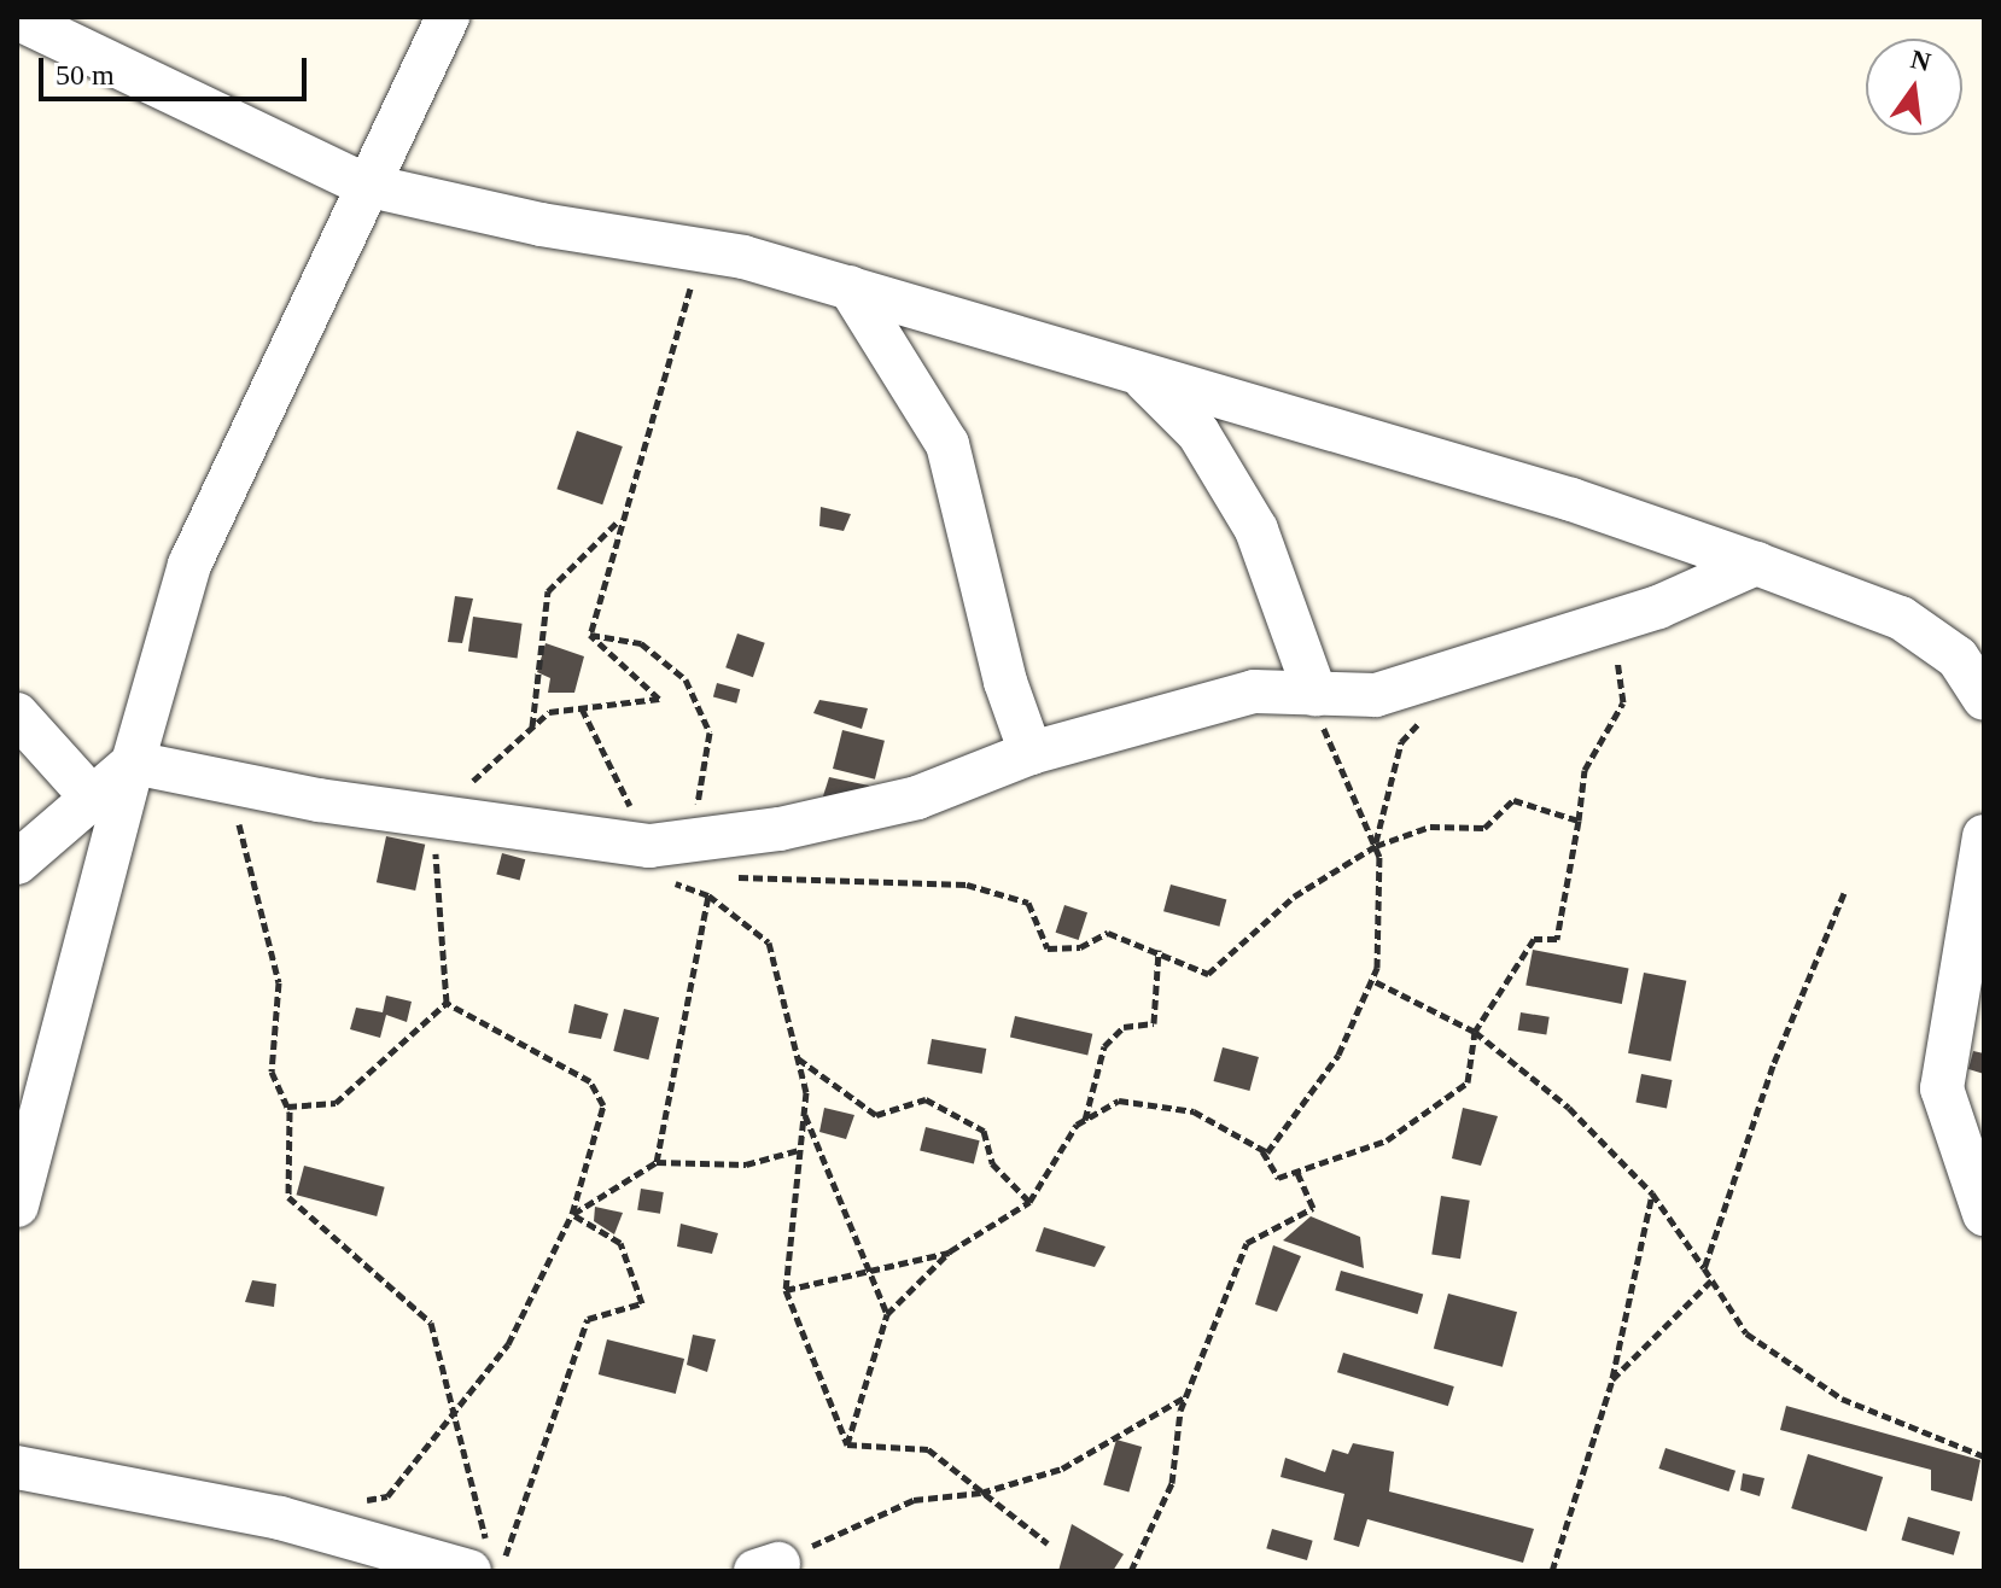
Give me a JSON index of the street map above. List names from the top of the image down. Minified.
{"scale_bar":"50 m","north":"top"}
